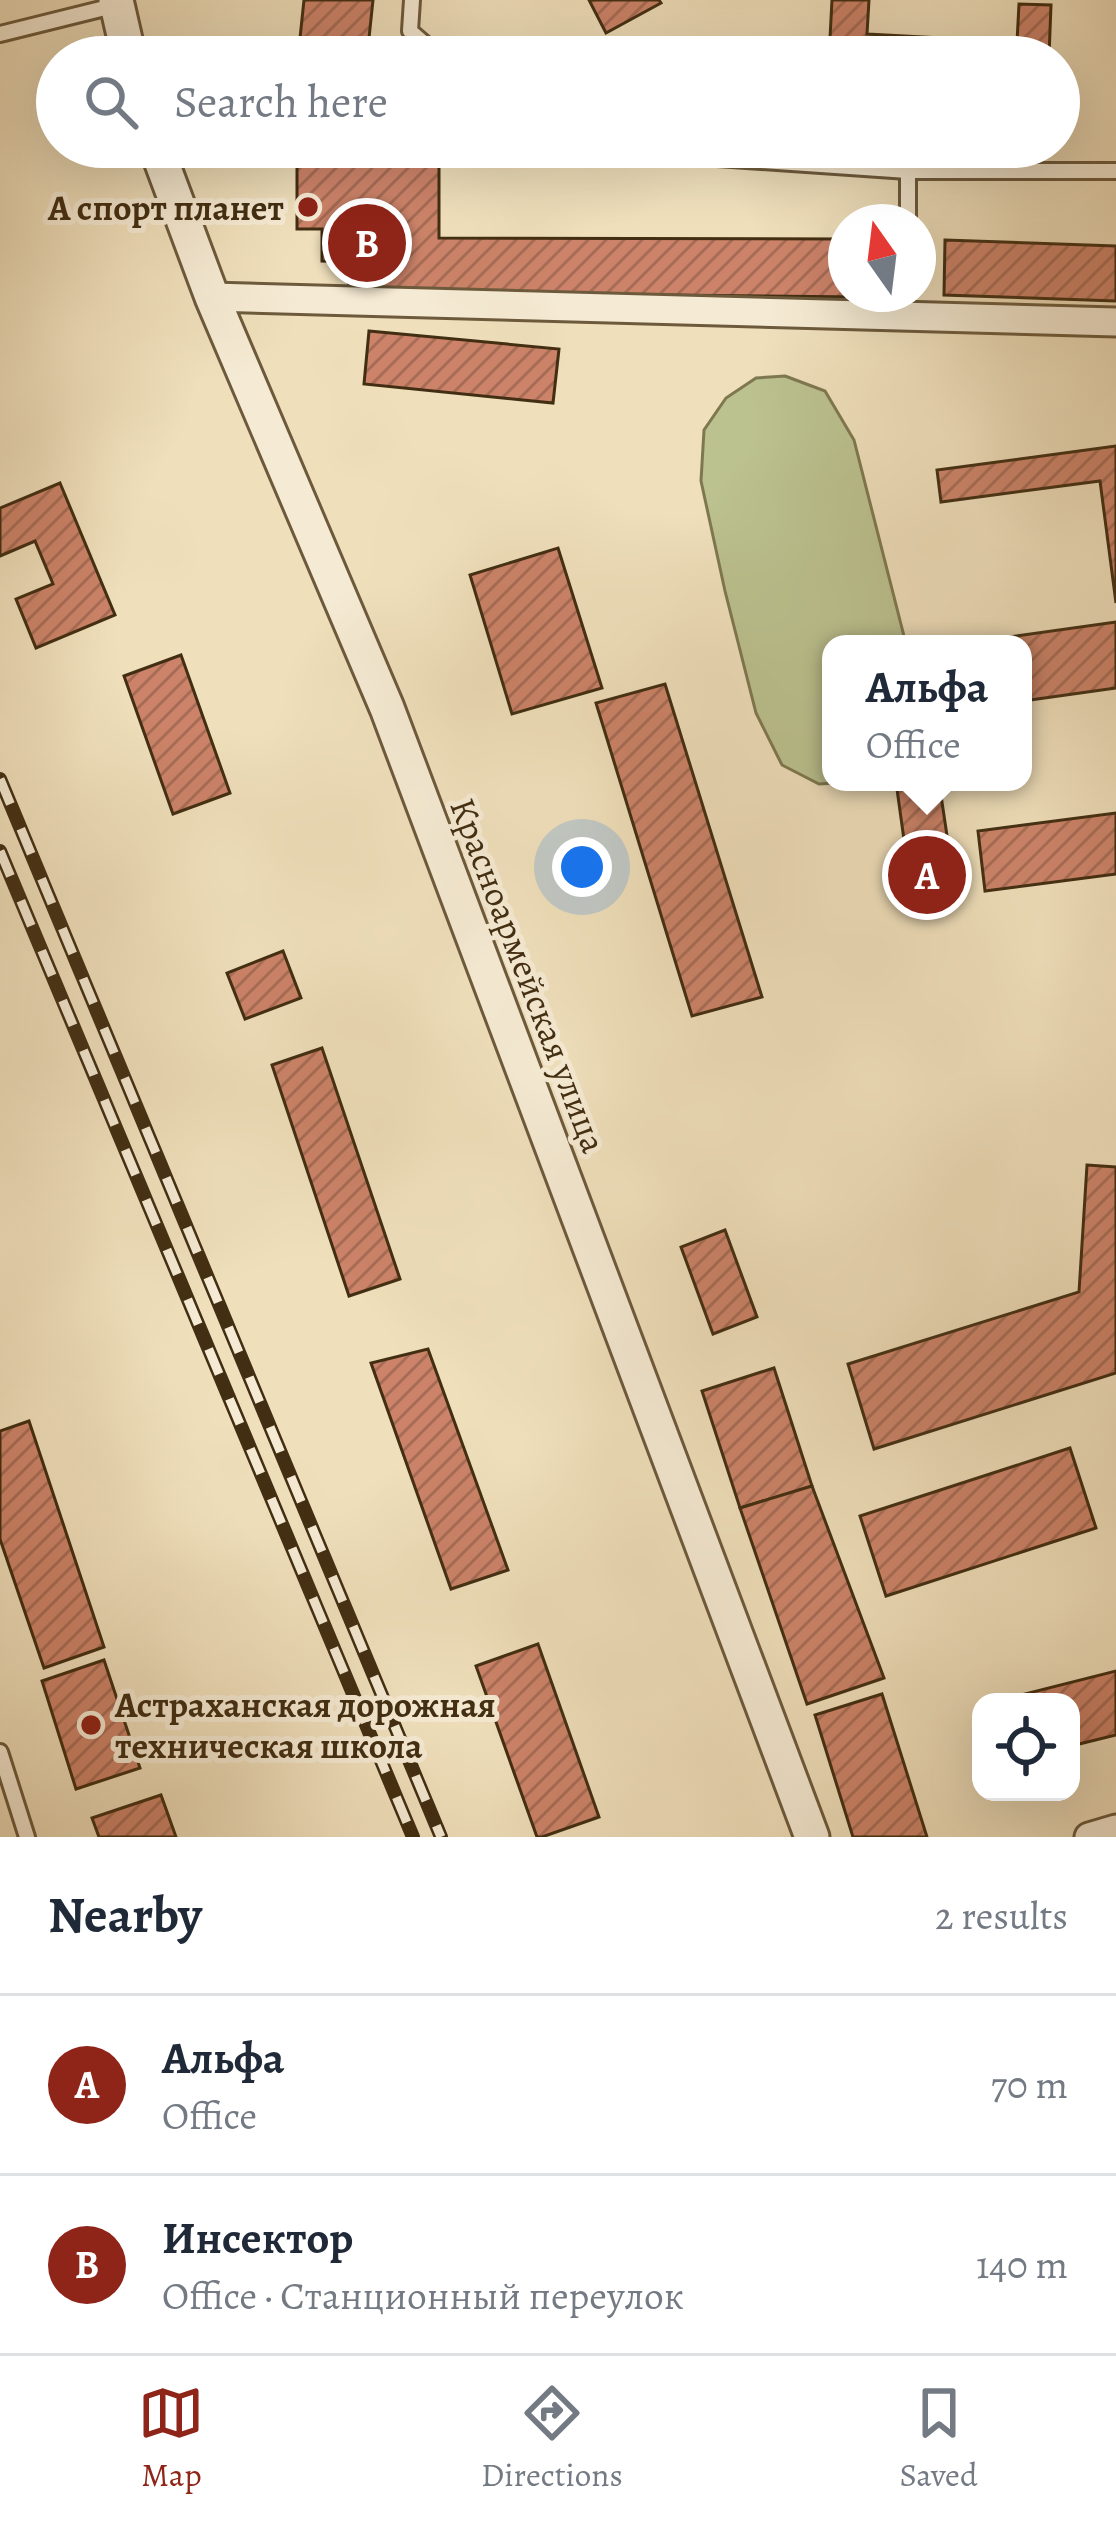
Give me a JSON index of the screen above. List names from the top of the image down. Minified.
{"streets":{"street":["Красноармейская улица"]},"places":["А спорт планет","Астраханская дорожная техническая школа"],"north":"top","page":{"search":"Search here","pins":["B","A"],"popup":["Альфа","Office"],"heading":["Nearby","2 results"],"list":[{"mark":"A","name":"Альфа","note":"Office","value":"70 m"},{"mark":"B","name":"Инсектор","note":"Office · Станционный переулок","value":"140 m"}],"nav":["Map","Directions","Saved"]}}
